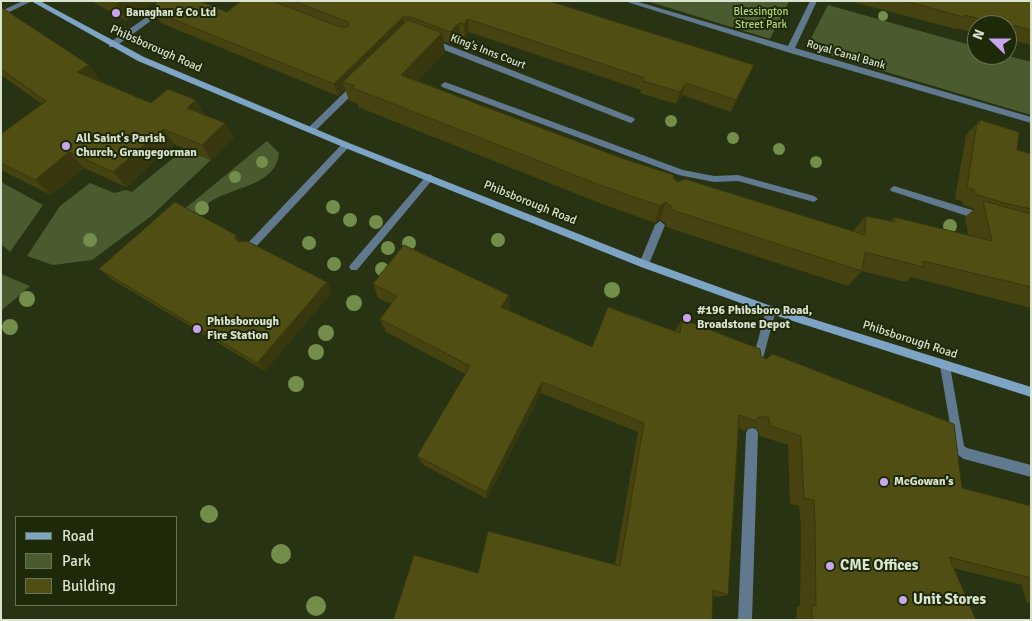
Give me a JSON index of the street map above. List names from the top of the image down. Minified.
{"streets":{"main road":["Phibsborough Road"],"street":["King's Inns Court","Royal Canal Bank"]},"parks":["Blessington Street Park"],"places":["Banaghan & Co Ltd","All Saint's Parish Church, Grangegorman","#196 Phibsboro Road, Broadstone Depot","Phibsborough Fire Station","McGowan’s","CME Offices","Unit Stores"],"legend":["Road","Park","Building"],"north":"left"}
